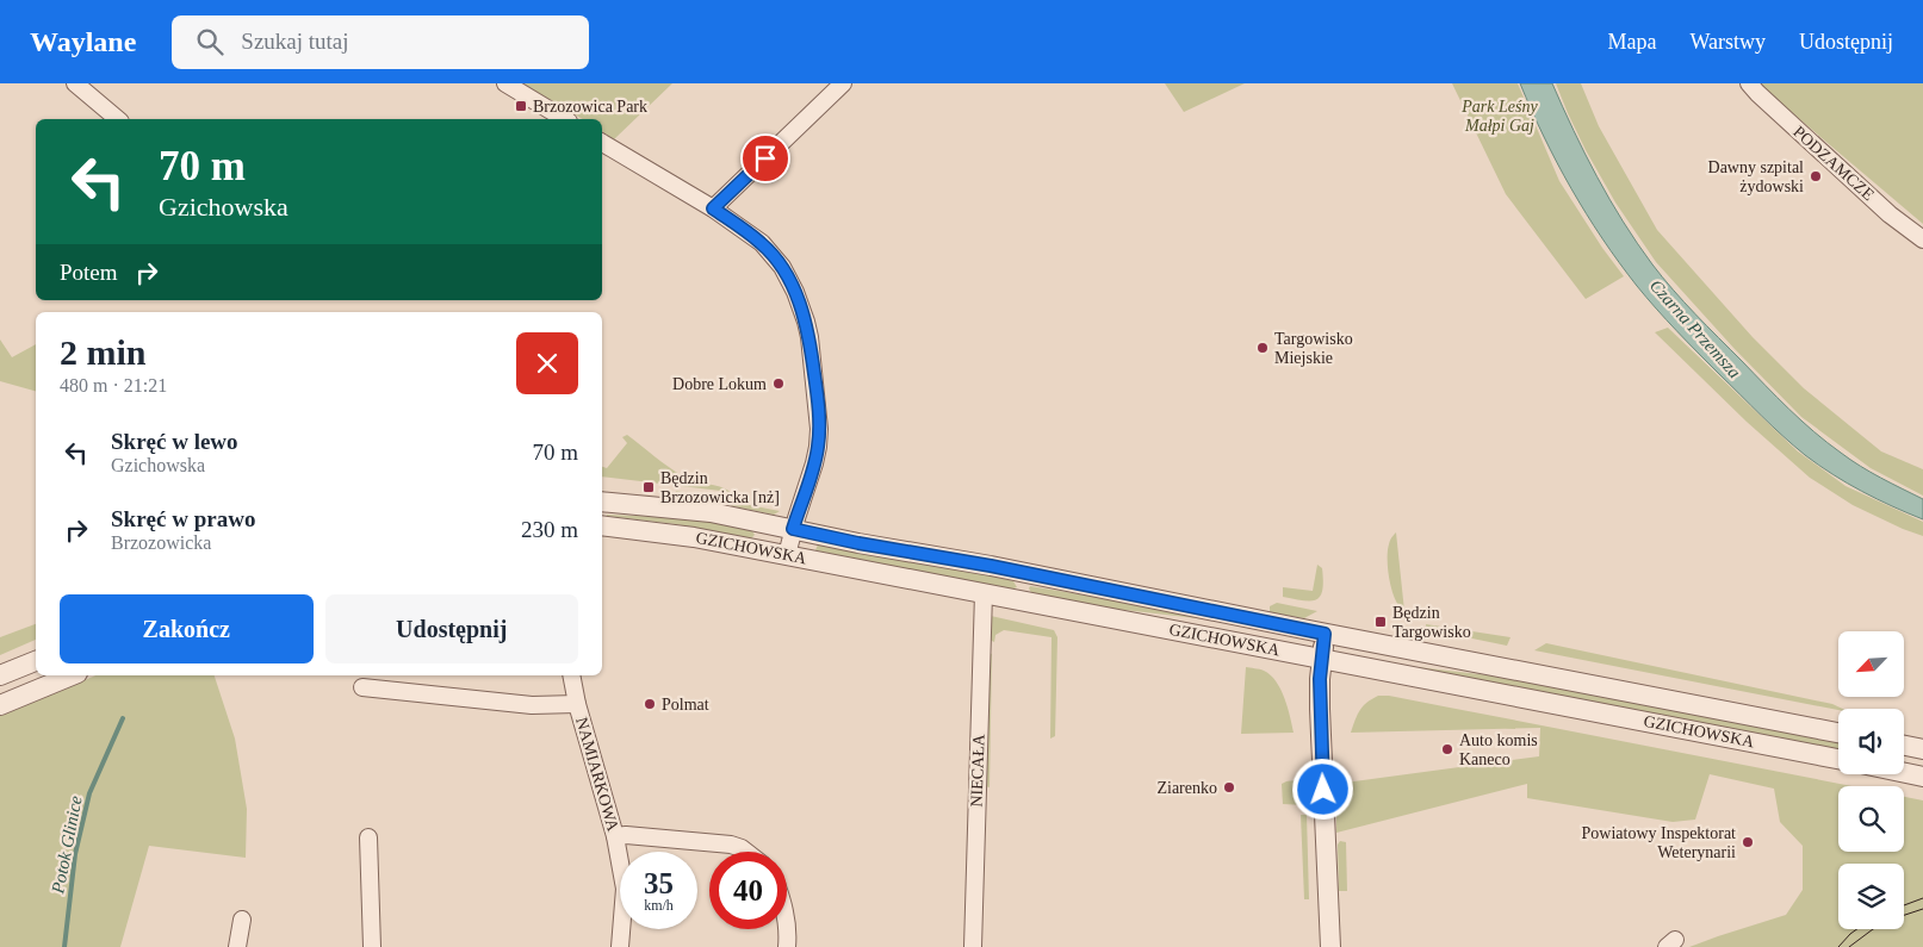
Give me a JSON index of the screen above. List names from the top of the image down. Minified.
{"streets":{"street":["PODZAMCZE","GZICHOWSKA","NIECAŁA","NAMIARKOWA"]},"crossings":[["GZICHOWSKA","NIECAŁA"]],"water":["Czarna Przemsza","Potok Glinice"],"parks":["Park Leśny Małpi Gaj"],"places":{"transit":["Brzozowica Park","Będzin Brzozowicka [nż]","Będzin Targowisko"],"other":["Dawny szpital żydowski","Targowisko Miejskie","Dobre Lokum","Polmat","Auto komis Kaneco","Ziarenko","Powiatowy Inspektorat Weterynarii"]},"north":"bottom left","page":{"header":"Waylane","search":"Szukaj tutaj","nav":["Mapa","Warstwy","Udostępnij"],"turn":["70 m","Gzichowska"],"then":"Potem","heading":["2 min","480 m · 21:21"],"list":[{"name":"Skręć w lewo","note":"Gzichowska","value":"70 m"},{"name":"Skręć w prawo","note":"Brzozowicka","value":"230 m"}],"buttons":["Zakończ","Udostępnij"],"speed":"35 km/h","limit":"40"}}
